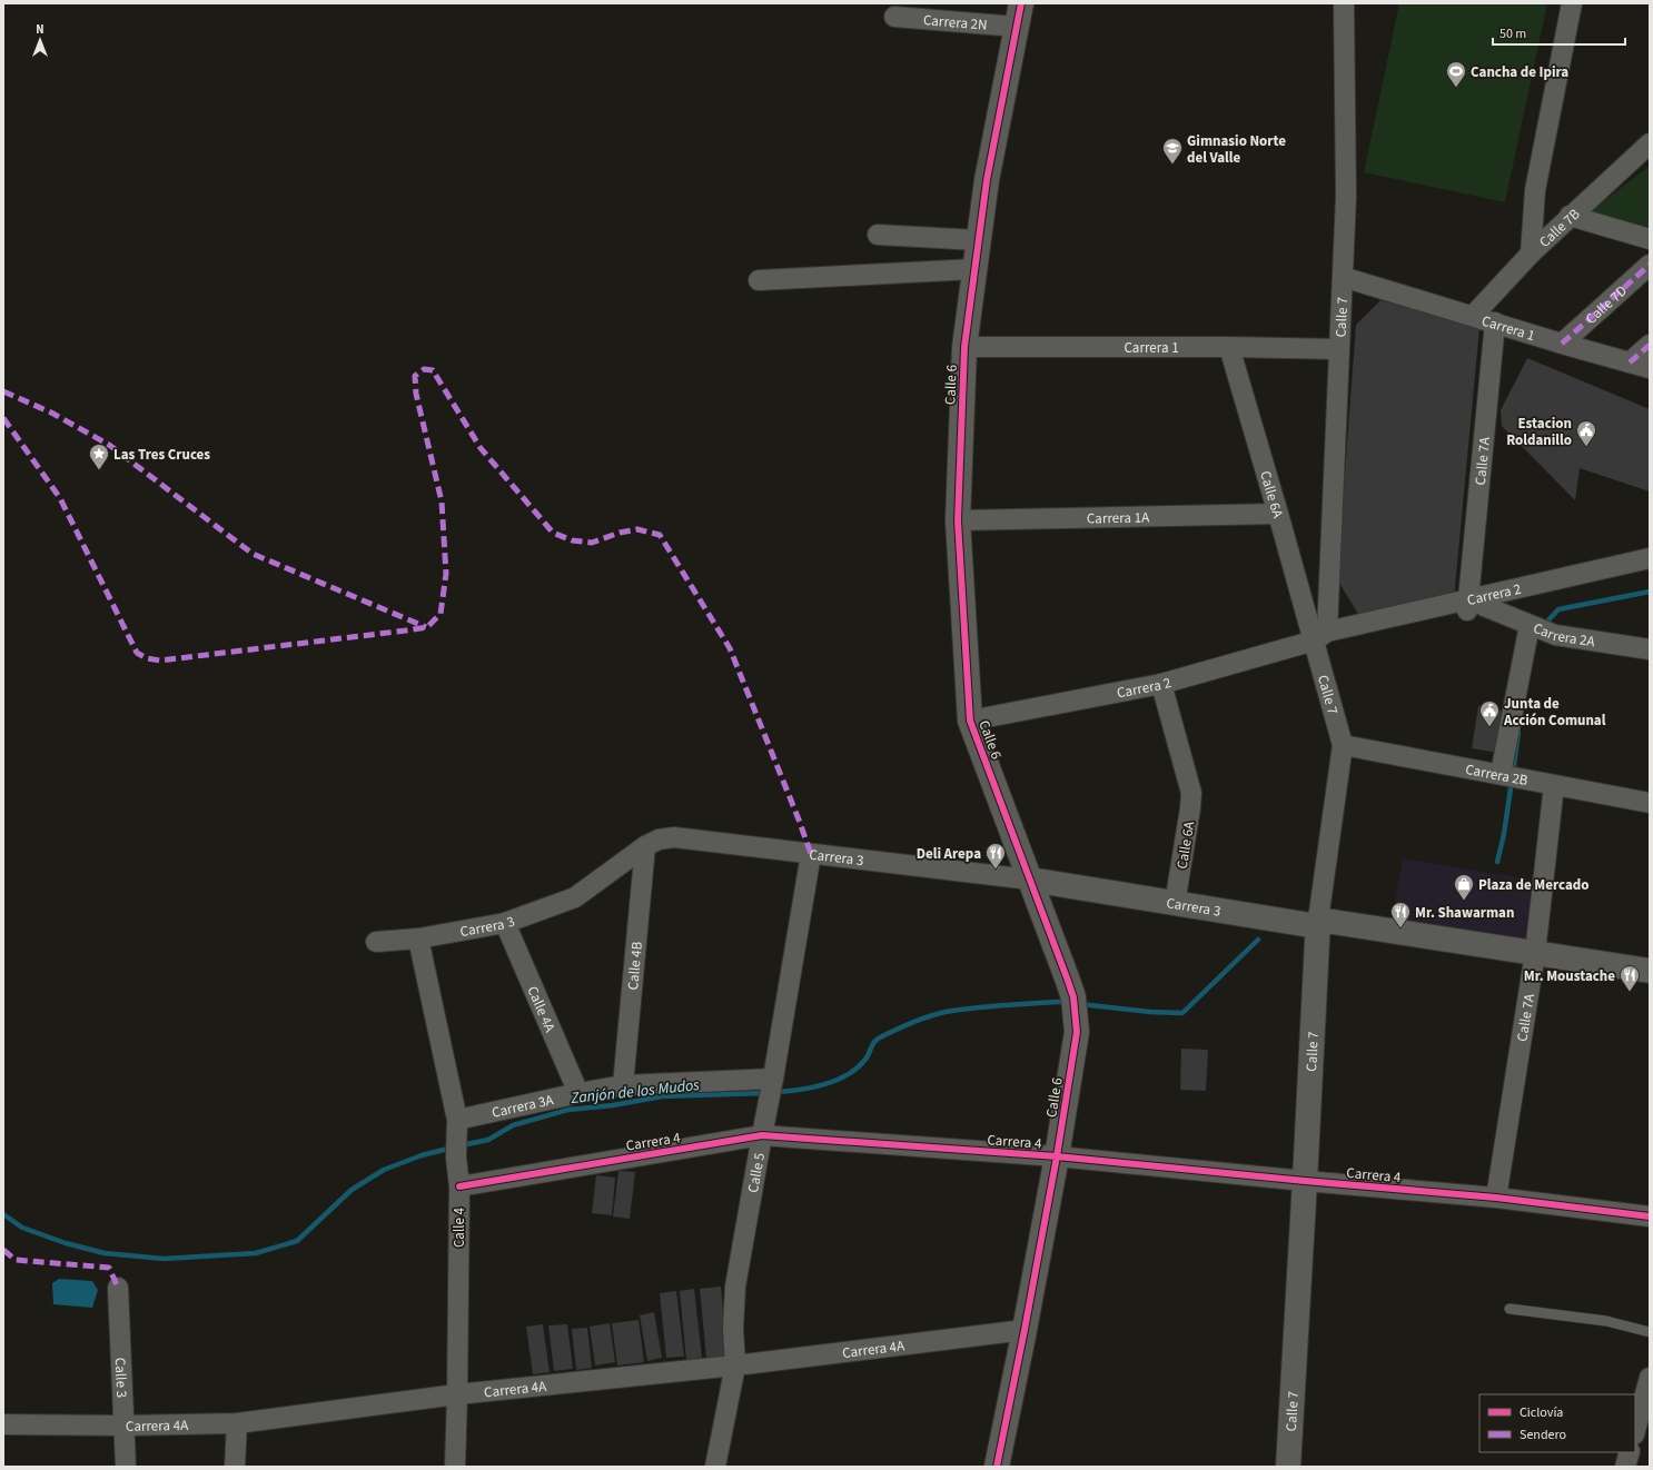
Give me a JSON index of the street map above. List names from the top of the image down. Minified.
{"streets":{"street":["Carrera 2N","Calle 7B","Calle 7D","Calle 7","Carrera 1","Calle 6","Calle 7A","Calle 6A","Carrera 1A","Carrera 2","Carrera 2A","Carrera 2B","Carrera 3","Calle 4B","Calle 4A","Carrera 3A","Carrera 4","Calle 5","Calle 4","Carrera 4A","Calle 3"]},"crossings":[["Carrera 2N","Calle 6"],["Calle 7B","Carrera 1"],["Calle 7D","Carrera 1"],["Calle 7","Carrera 1"],["Calle 7","Calle 6A"],["Calle 7","Carrera 2"],["Calle 7","Carrera 2B"],["Calle 7","Carrera 3"],["Calle 7","Carrera 4"],["Carrera 1","Calle 6"],["Carrera 1","Calle 7A"],["Carrera 1","Calle 6A"],["Calle 6","Carrera 1A"],["Calle 6","Carrera 2"],["Calle 6","Carrera 3"],["Calle 6","Carrera 4"],["Calle 6","Carrera 4A"],["Calle 7A","Carrera 2"],["Calle 7A","Carrera 2A"],["Calle 7A","Carrera 2B"],["Calle 7A","Carrera 3"],["Calle 7A","Carrera 4"],["Calle 6A","Carrera 1A"],["Calle 6A","Carrera 2"],["Calle 6A","Carrera 3"],["Carrera 2","Carrera 2A"],["Carrera 3","Calle 4B"],["Carrera 3","Calle 4A"],["Carrera 3","Calle 5"],["Carrera 3","Calle 4"],["Calle 4B","Carrera 3A"],["Calle 4A","Carrera 3A"],["Carrera 3A","Calle 5"],["Carrera 3A","Calle 4"],["Carrera 4","Calle 5"],["Carrera 4","Calle 4"],["Calle 5","Carrera 4A"],["Calle 4","Carrera 4A"],["Carrera 4A","Calle 3"]],"water":["Zanjón de los Mudos"],"places":{"sports":["Cancha de Ipira"],"school or university":["Gimnasio Norte del Valle"],"public building":["Estacion Roldanillo","Junta de Acción Comunal"],"place":["Las Tres Cruces"],"restaurant":["Deli Arepa","Mr. Shawarman","Mr. Moustache"],"shop":["Plaza de Mercado"]},"legend":["Ciclovía","Sendero"],"scale_bar":"50 m","north":"top"}
